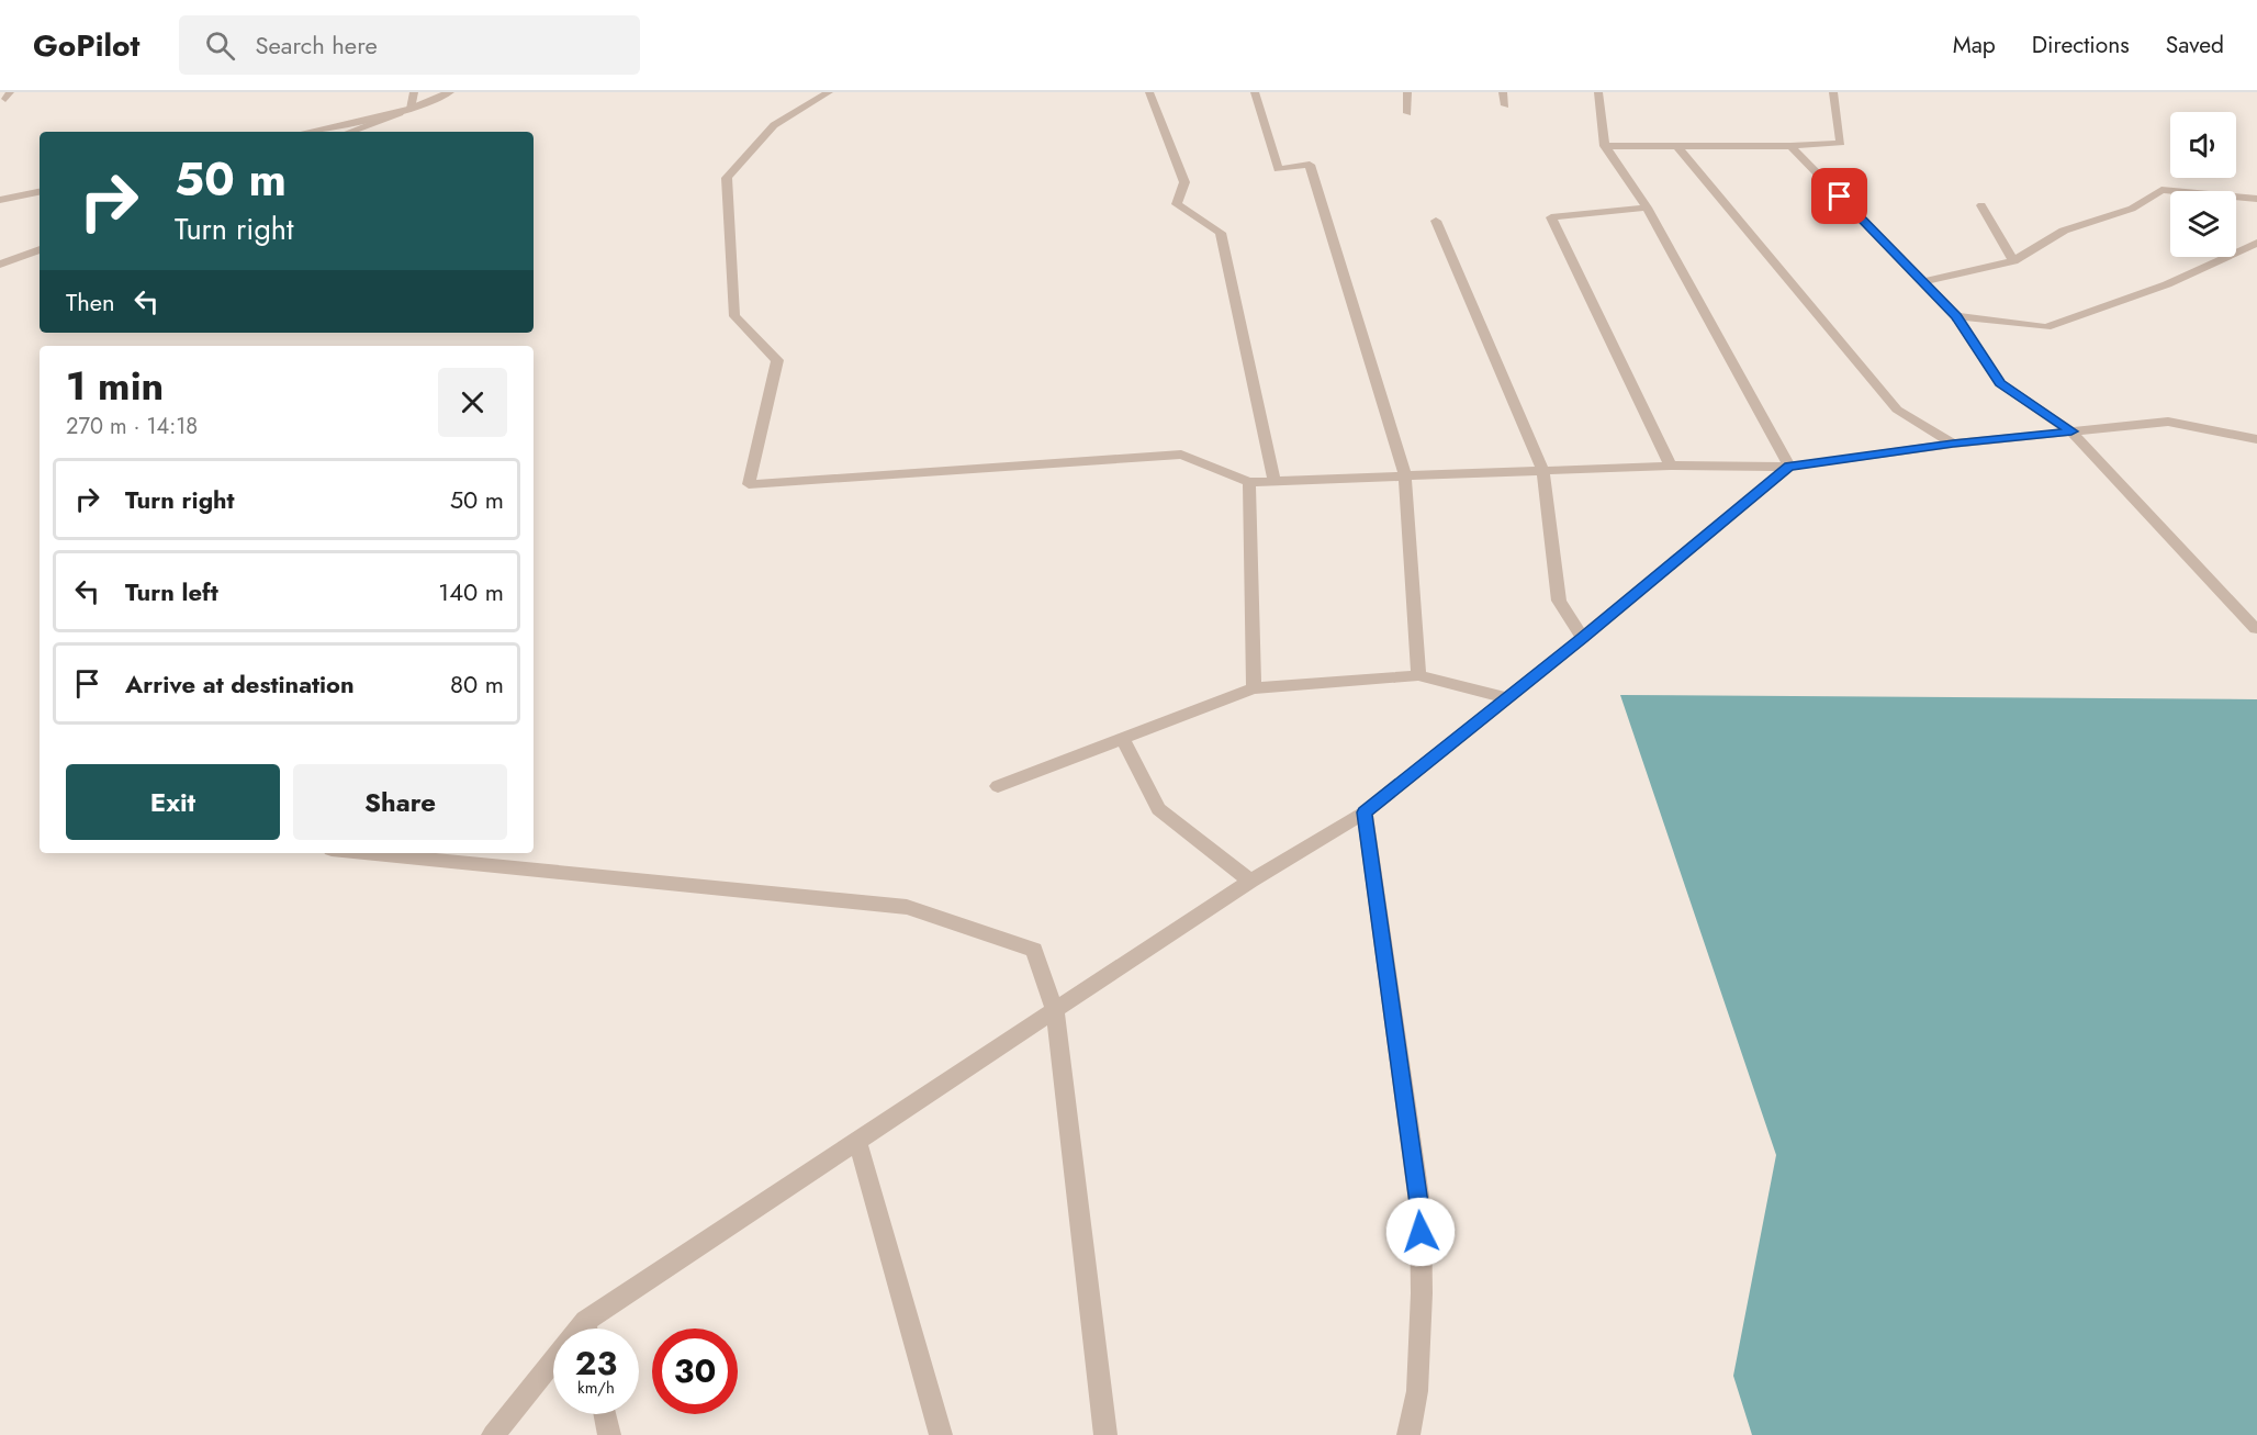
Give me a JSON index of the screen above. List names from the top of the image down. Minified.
{"page":{"header":"GoPilot","search":"Search here","nav":["Map","Directions","Saved"],"turn":["50 m","Turn right"],"then":"Then","heading":["1 min","270 m · 14:18"],"list":[{"name":"Turn right","value":"50 m"},{"name":"Turn left","value":"140 m"},{"name":"Arrive at destination","value":"80 m"}],"buttons":["Exit","Share"],"speed":"23 km/h","limit":"30"}}
